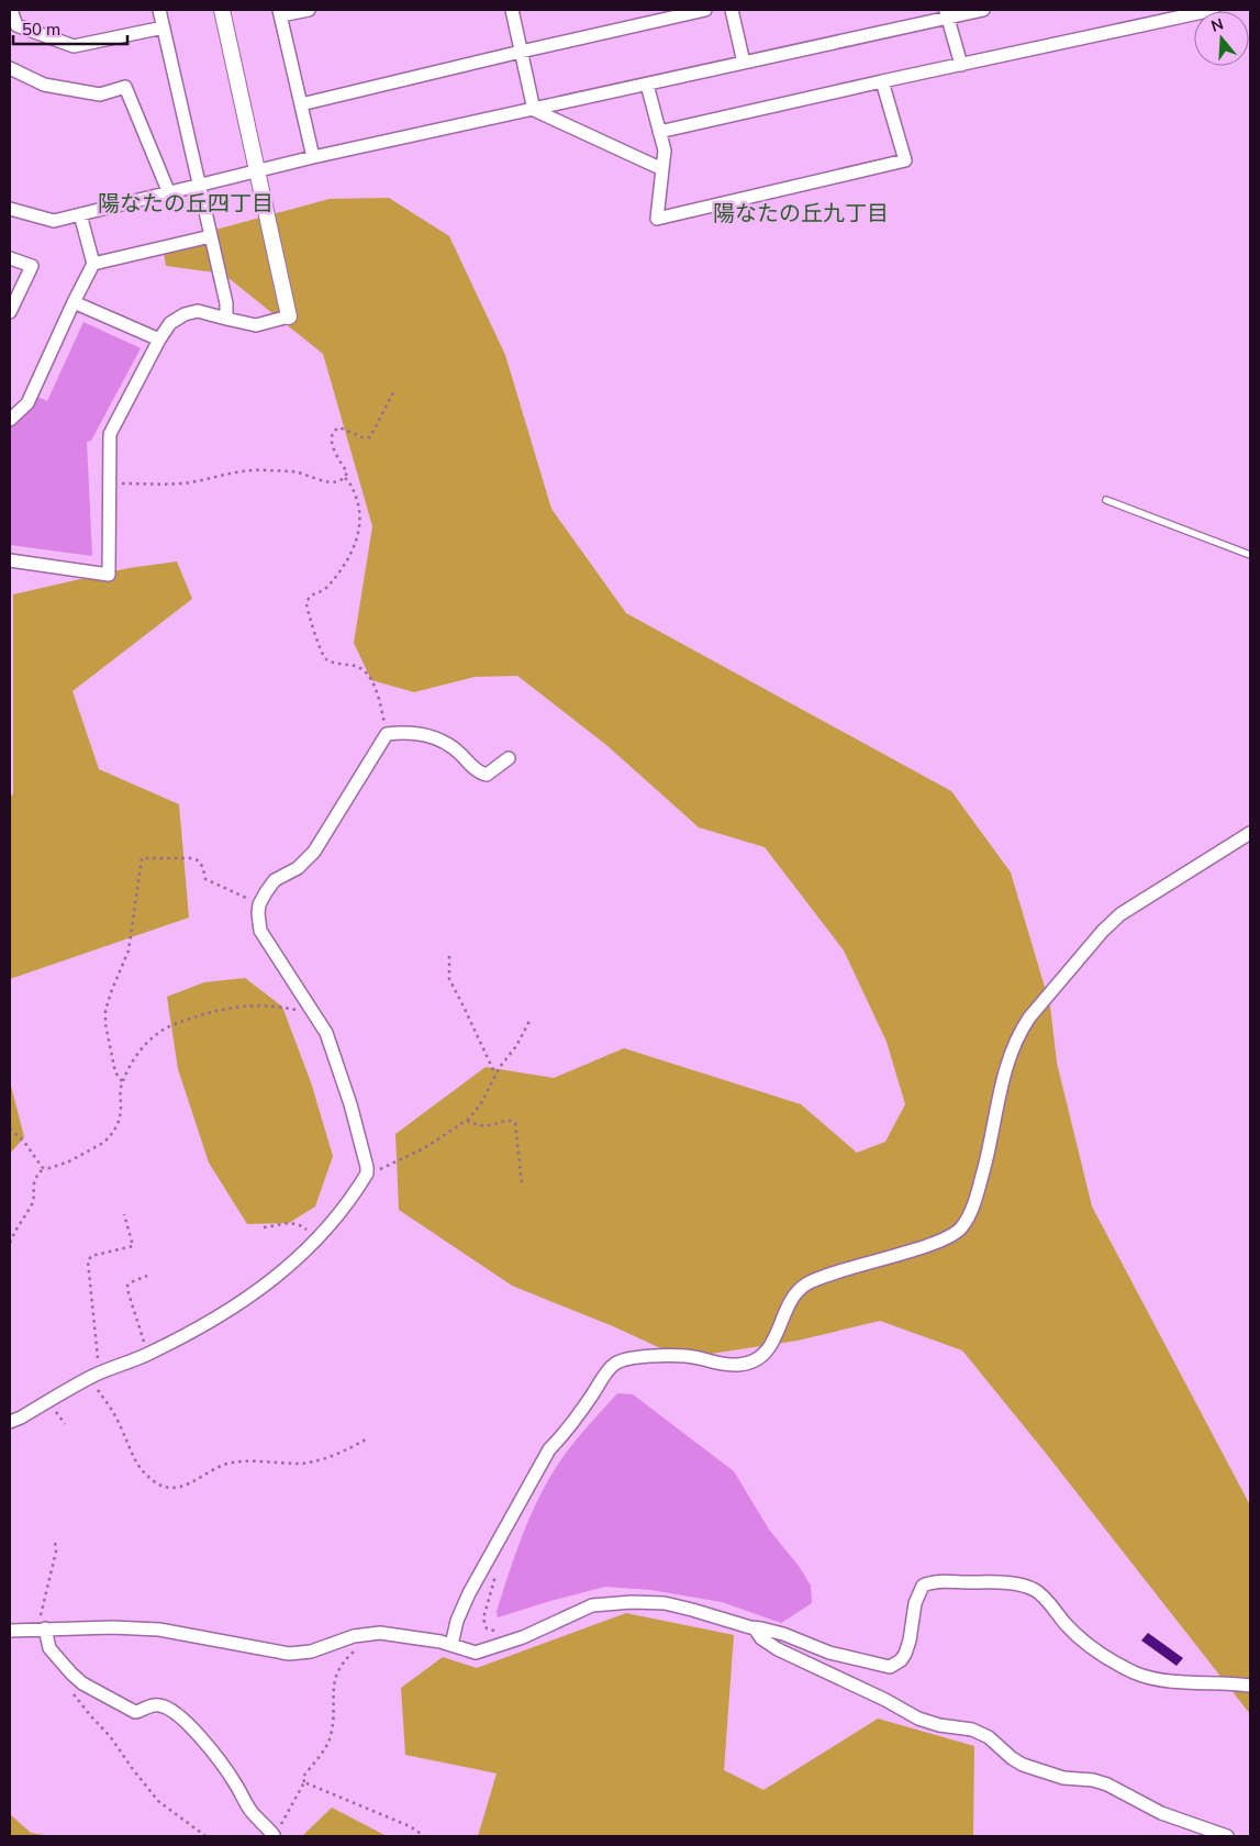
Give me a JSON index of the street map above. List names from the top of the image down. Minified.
{"districts":["陽なたの丘四丁目","陽なたの丘九丁目"],"scale_bar":"50 m","north":"top"}
